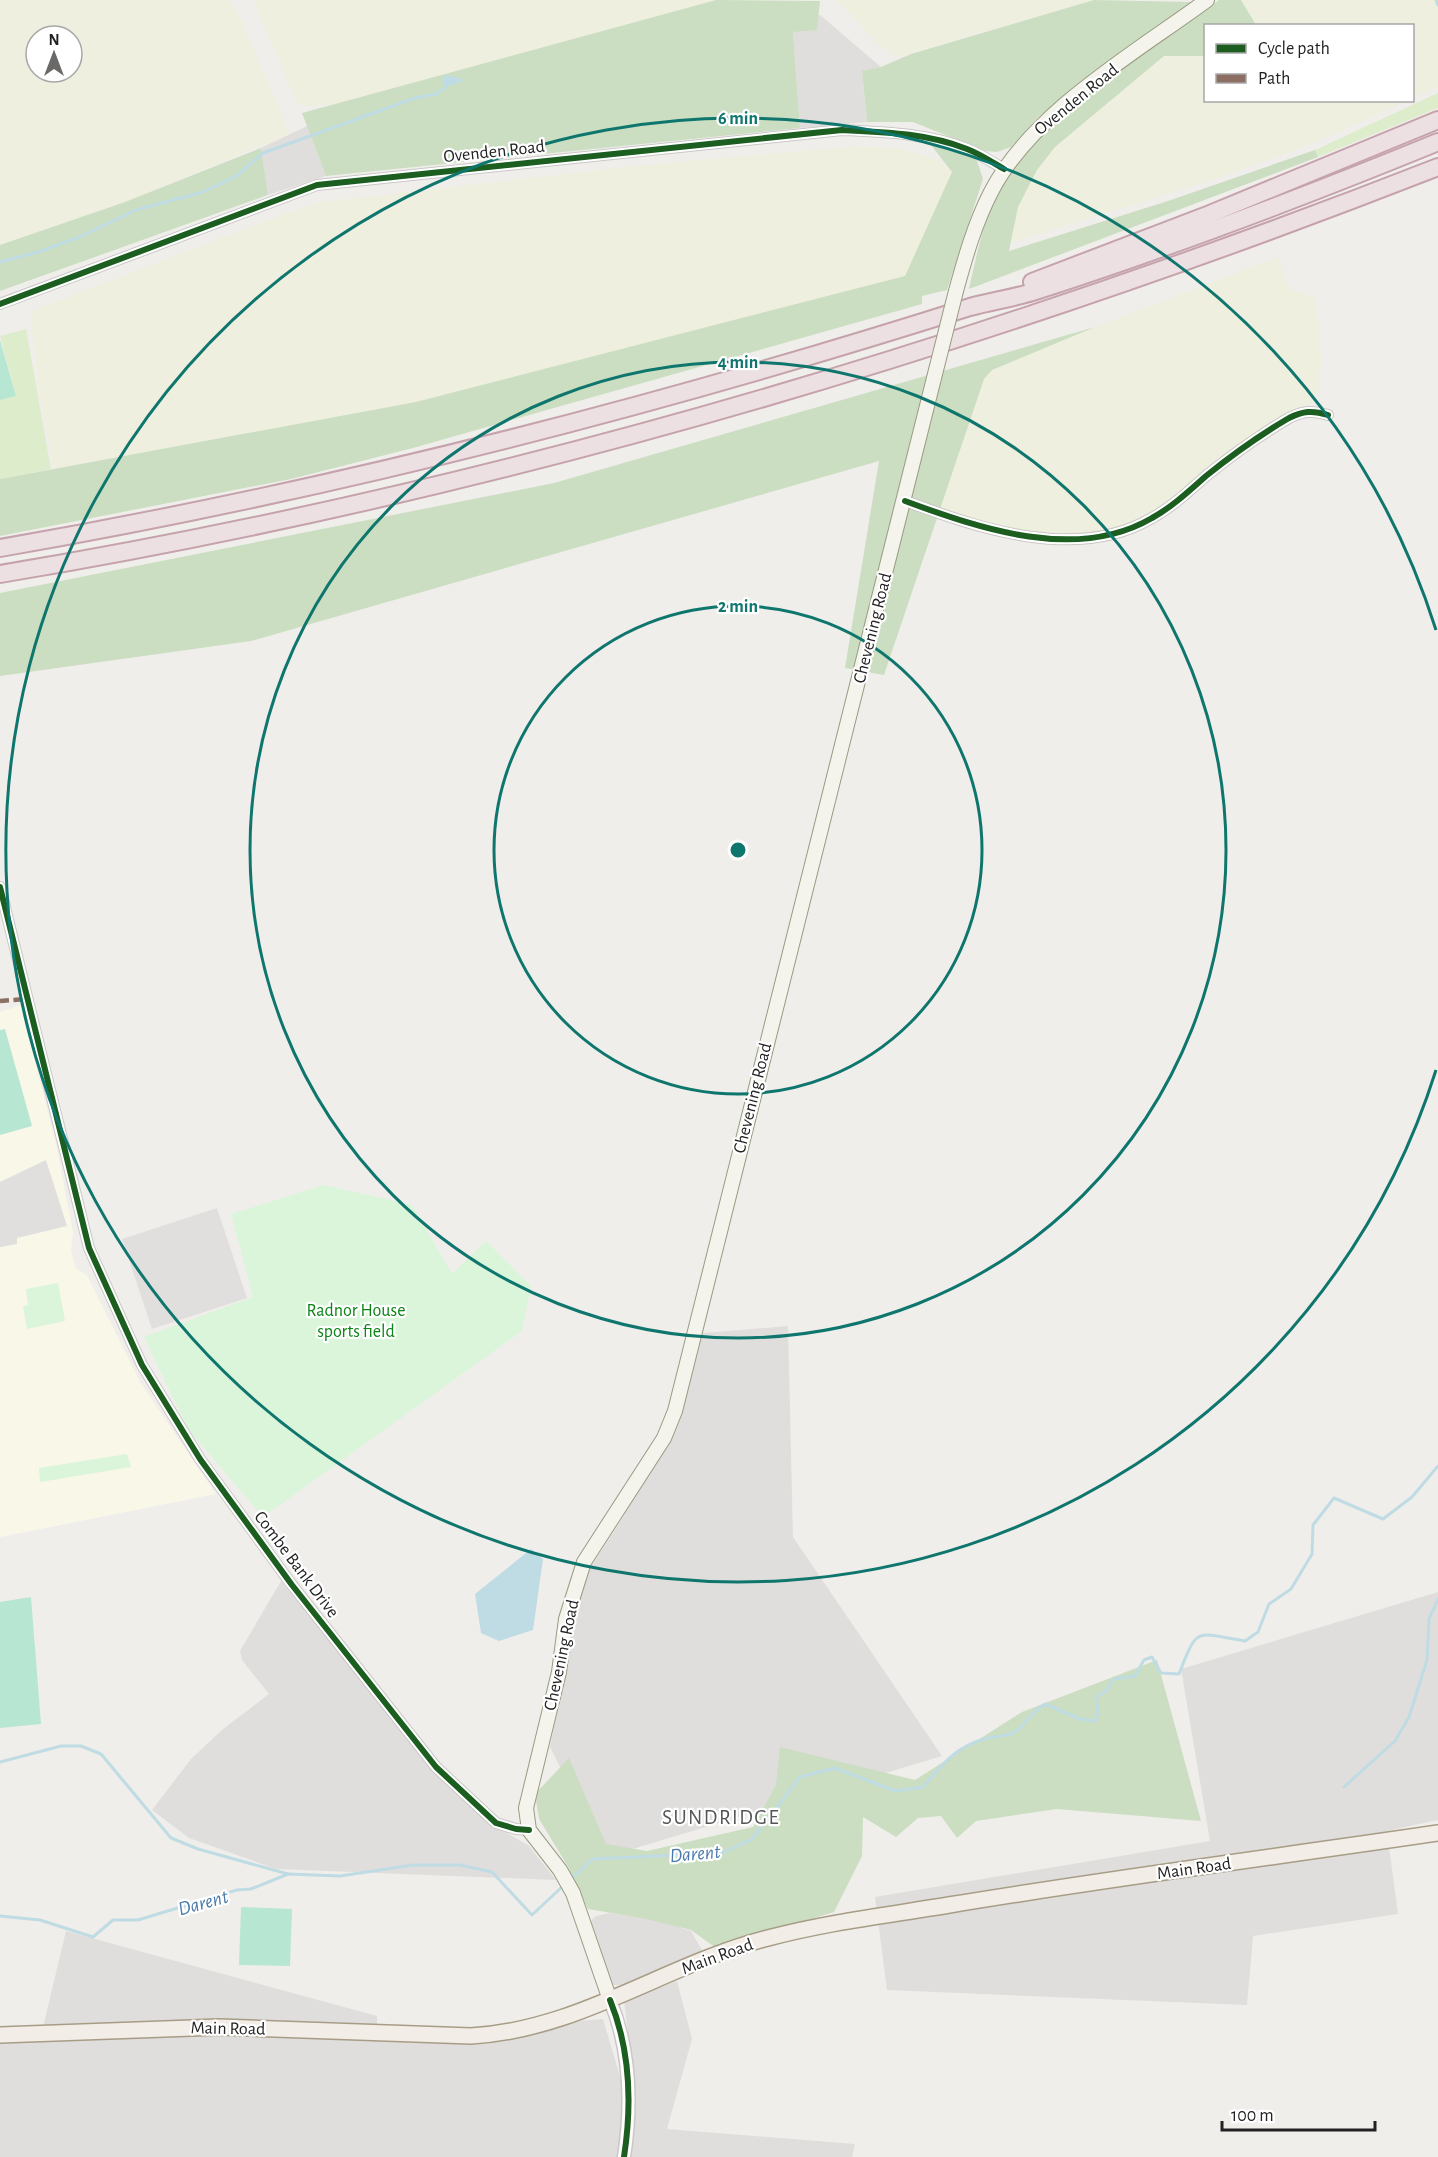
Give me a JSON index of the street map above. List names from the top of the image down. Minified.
{"streets":{"main road":["Ovenden Road","Chevening Road","Main Road"],"street":["Combe Bank Drive"]},"crossings":[["Ovenden Road","Chevening Road"],["Chevening Road","Combe Bank Drive"]],"districts":["SUNDRIDGE"],"water":["Darent"],"parks":["Radnor House sports field"],"legend":["Cycle path","Path"],"scale_bar":"100 m","north":"top","rings":["6 min","4 min","2 min"]}
